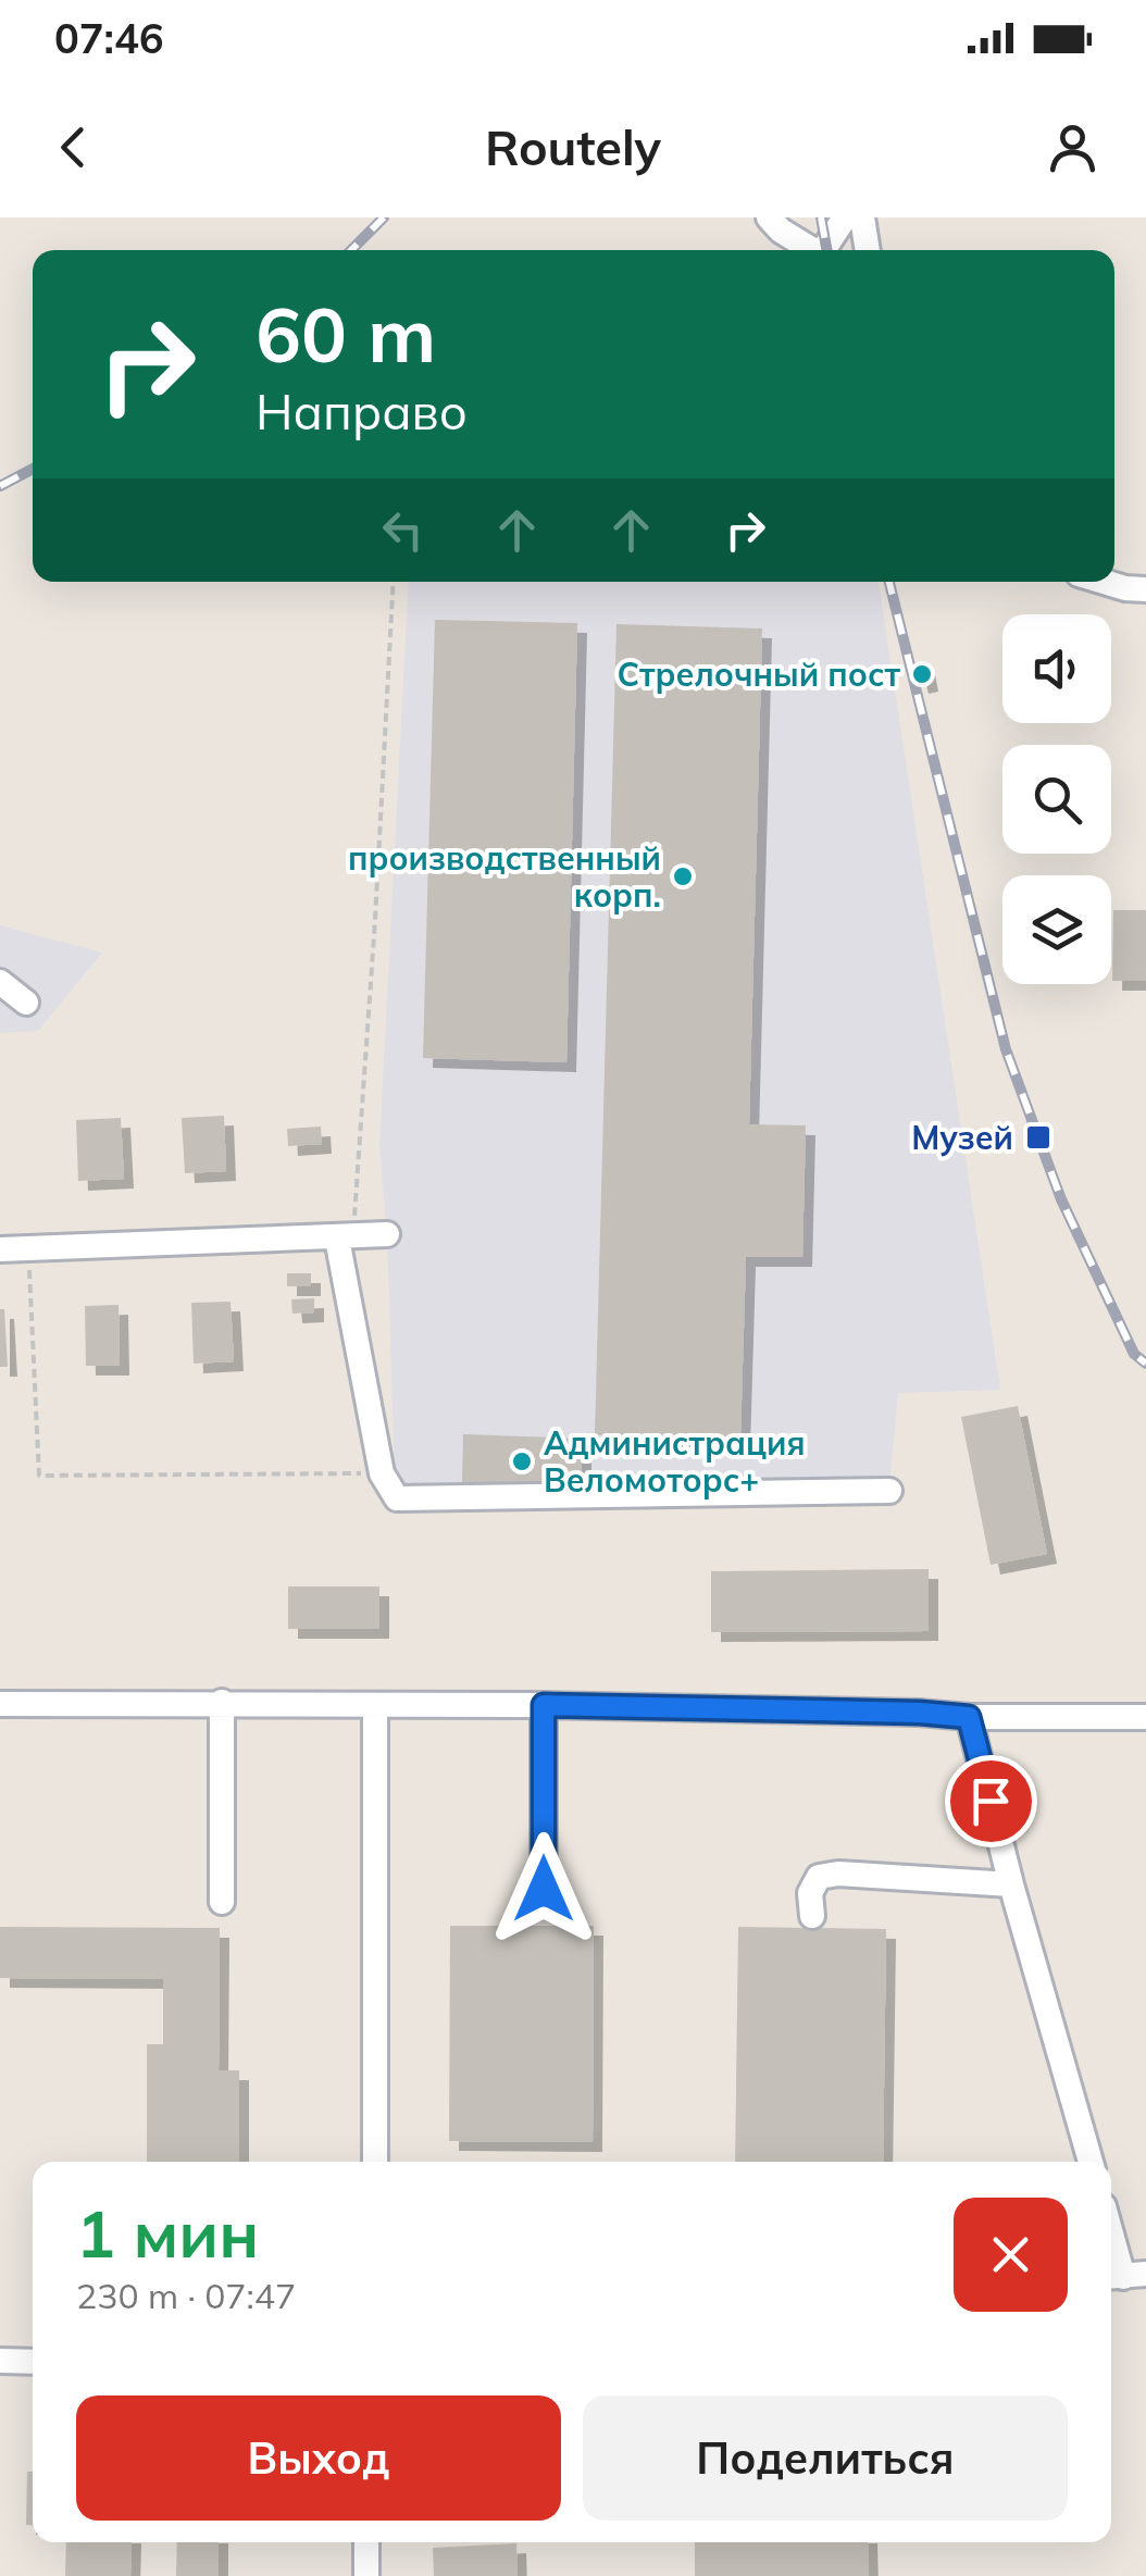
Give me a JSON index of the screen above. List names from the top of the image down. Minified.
{"places":{"other":["Стрелочный пост","производственный корп.","Администрация Веломоторс+"],"transit":["Музей"]},"page":{"status":"07:46","header":"Routely","turn":["60 m","Направо"],"heading":["1 мин","230 m · 07:47"],"buttons":["Выход","Поделиться"]}}
